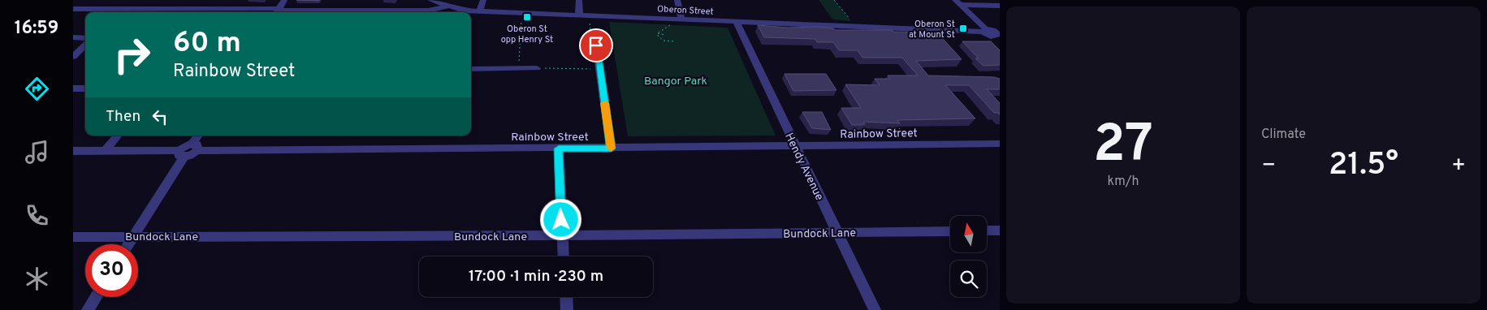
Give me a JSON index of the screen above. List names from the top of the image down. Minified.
{"streets":{"street":["Oberon Street","Rainbow Street","Hendy Avenue","Bundock Lane"]},"crossings":[["Oberon Street","Hendy Avenue"],["Rainbow Street","Hendy Avenue"],["Hendy Avenue","Bundock Lane"]],"parks":["Bangor Park"],"places":{"transit":["Oberon St opp Henry St","Oberon St at Mount St"]},"north":"top","page":{"tabs":"16:59","tile":[["27","km/h"],"Climate"],"turn":["60 m","Rainbow Street"],"then":"Then","heat":["−","21.5°","+"],"limit":"30","trip":"17:00 · 1 min · 230 m"}}
